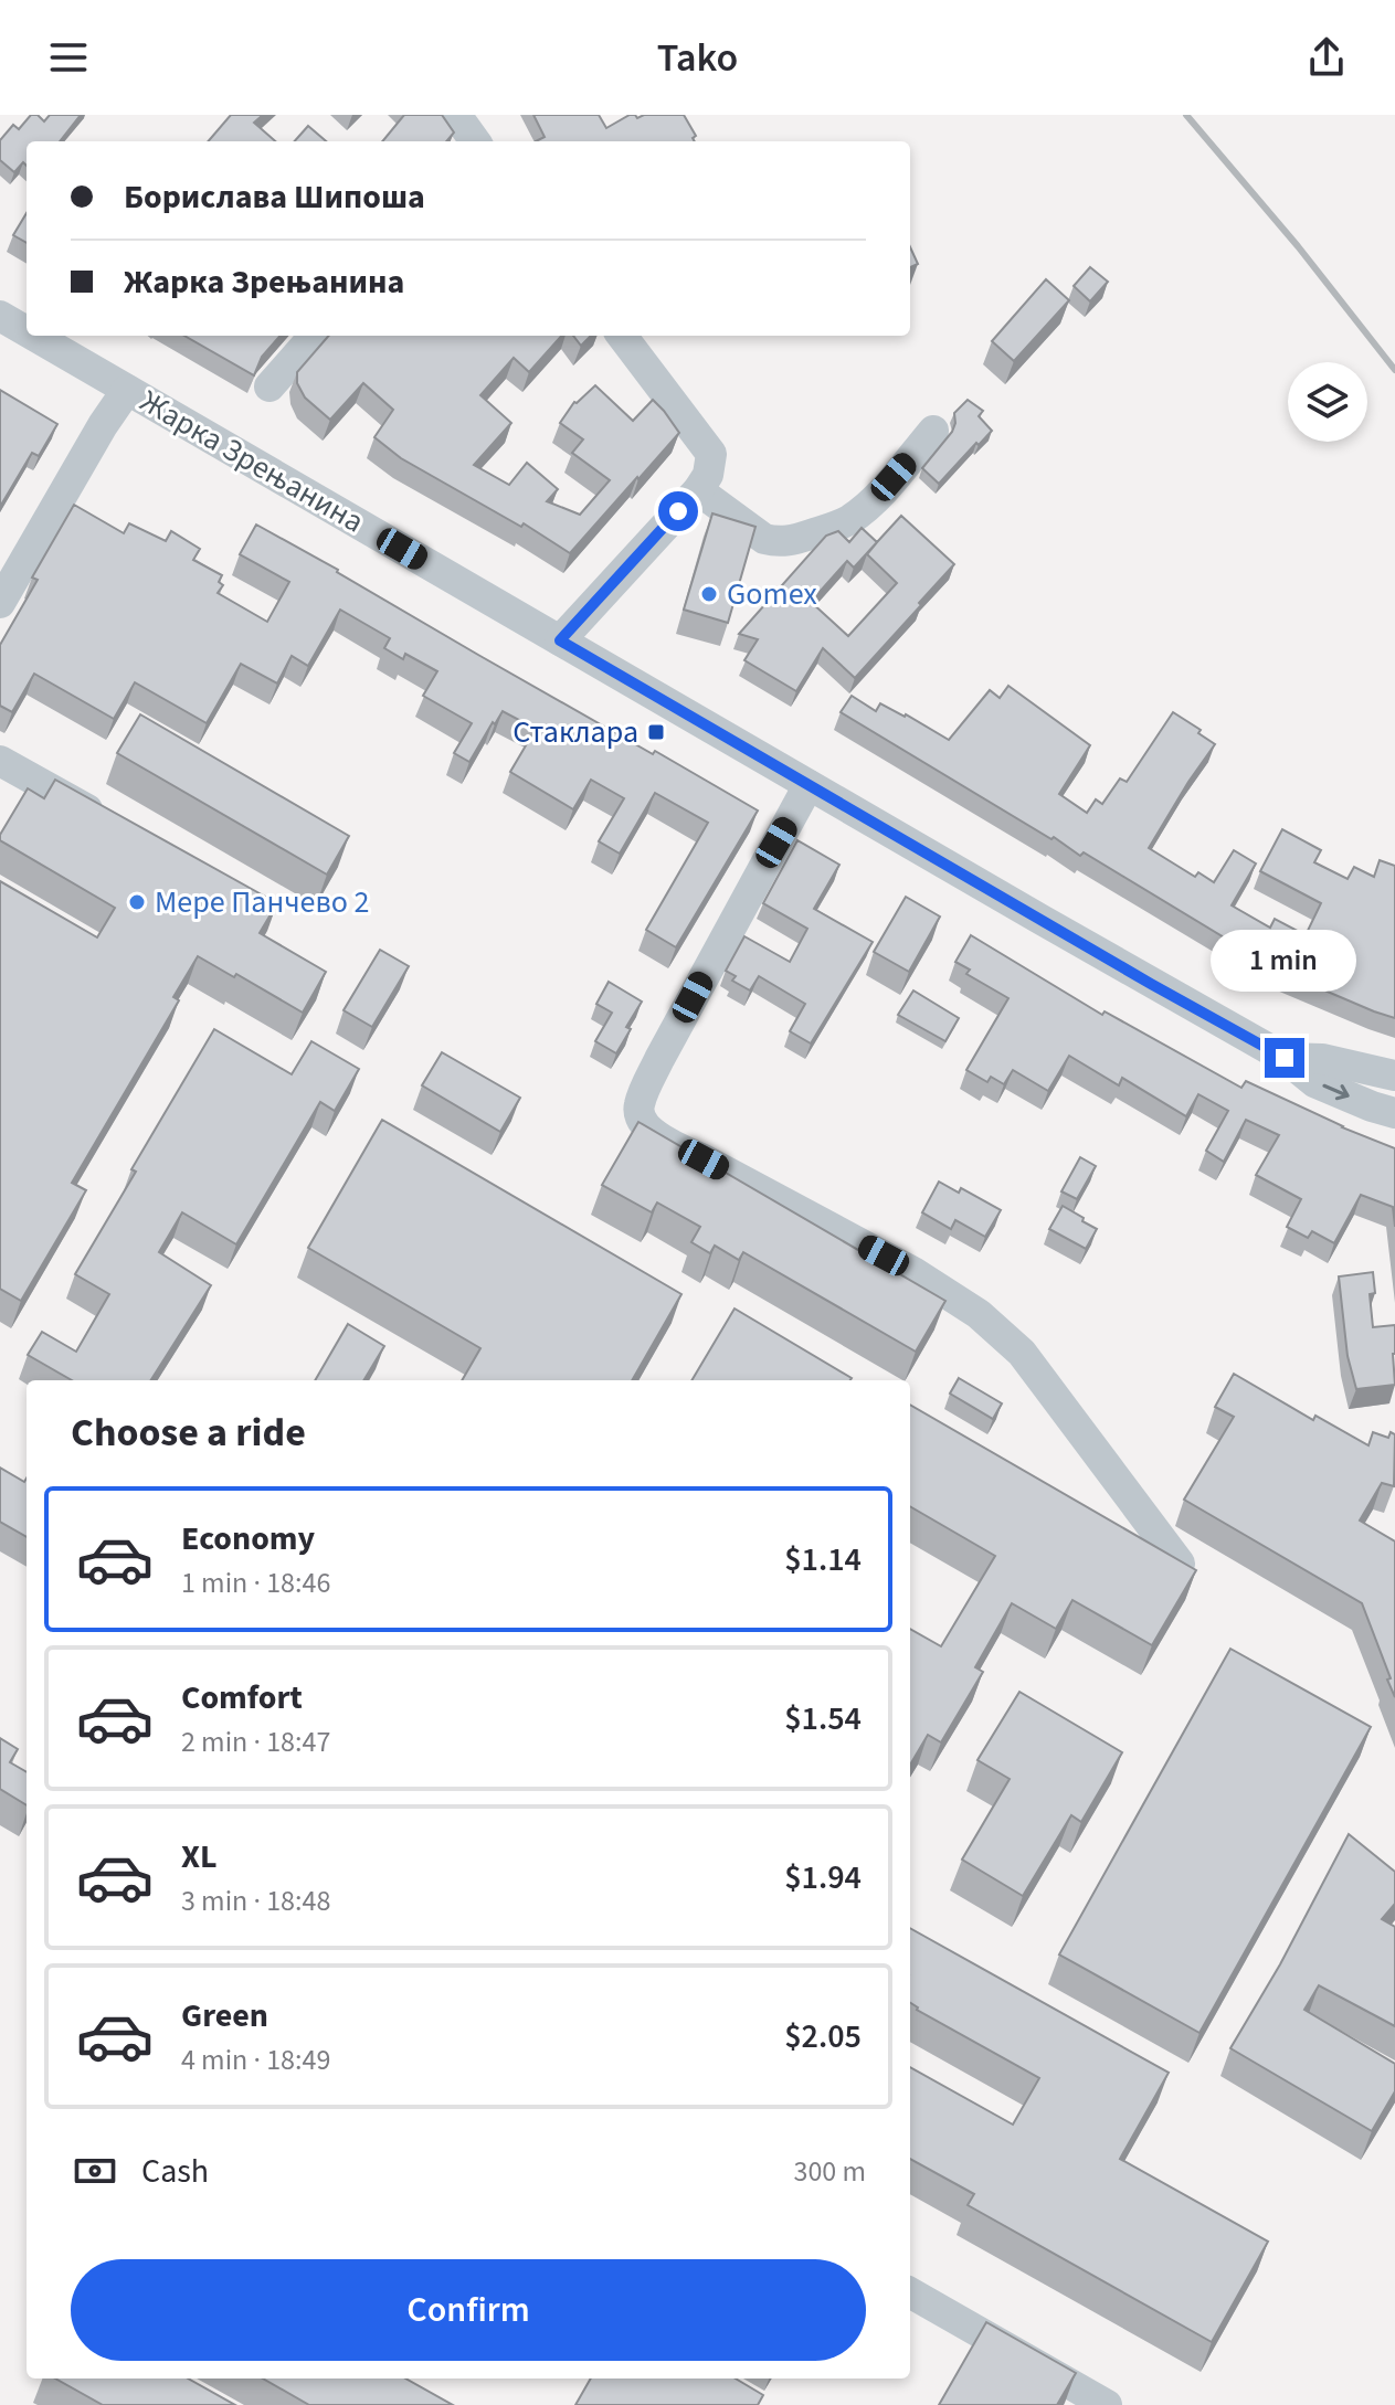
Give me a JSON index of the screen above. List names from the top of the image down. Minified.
{"streets":{"street":["Жарка Зрењанина"]},"places":{"other":["Gomex","Мере Панчево 2"],"transit":["Стаклара"]},"page":{"header":"Tako","banner":["Борислава Шипоша","Жарка Зрењанина"],"bubble":"1 min","heading":"Choose a ride","list":[{"name":"Economy","note":"1 min · 18:46","value":"$1.14"},{"name":"Comfort","note":"2 min · 18:47","value":"$1.54"},{"name":"XL","note":"3 min · 18:48","value":"$1.94"},{"name":"Green","note":"4 min · 18:49","value":"$2.05"}],"pay":["Cash","300 m"],"buttons":"Confirm"}}
